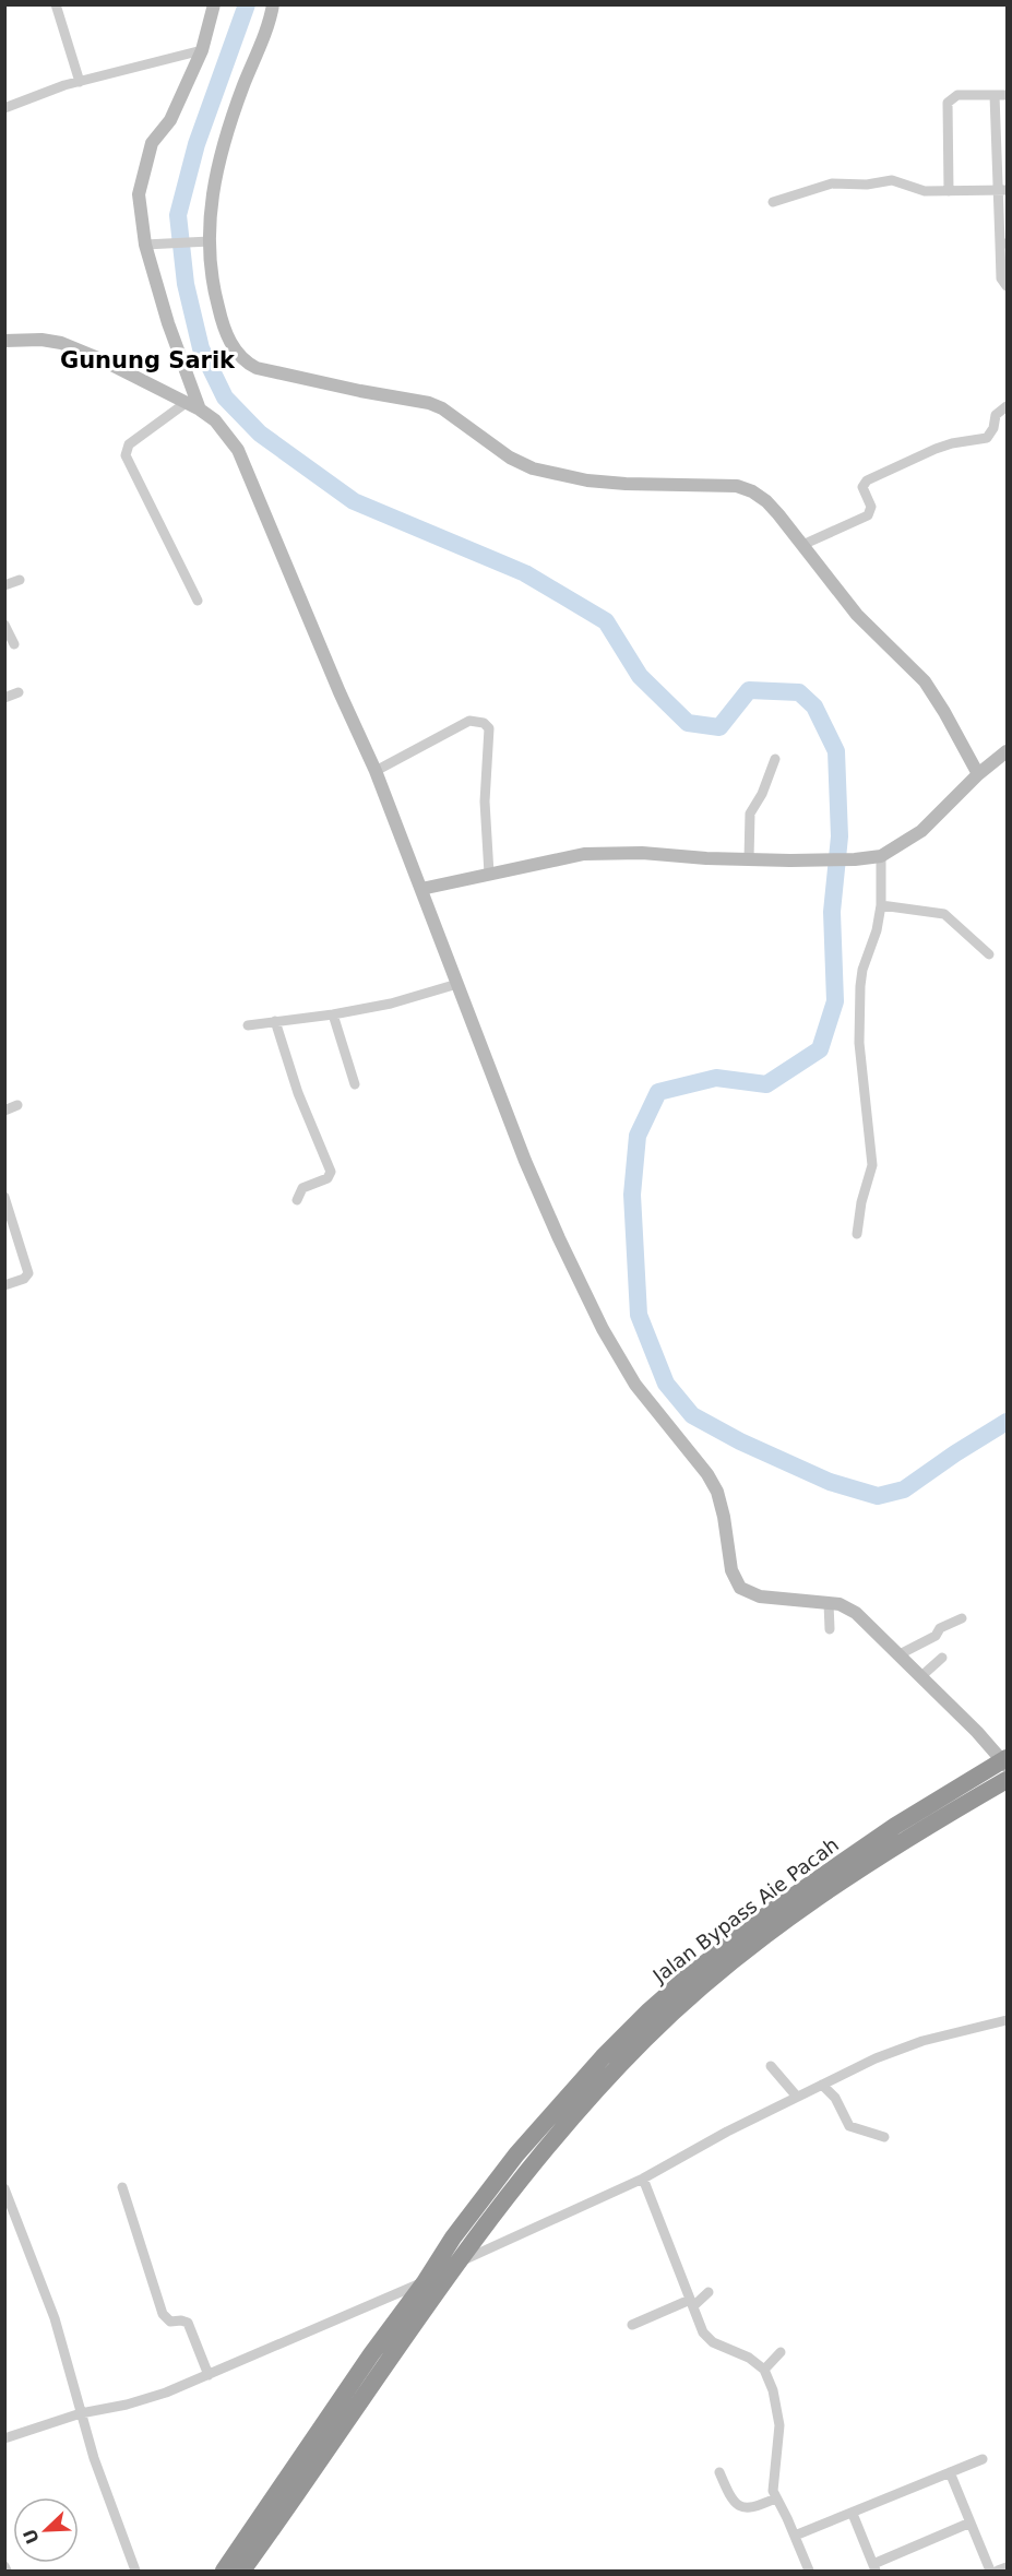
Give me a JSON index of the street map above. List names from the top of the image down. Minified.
{"streets":{"highway":["Jalan Bypass Aie Pacah"]},"districts":["Gunung Sarik"],"north":"bottom left"}
